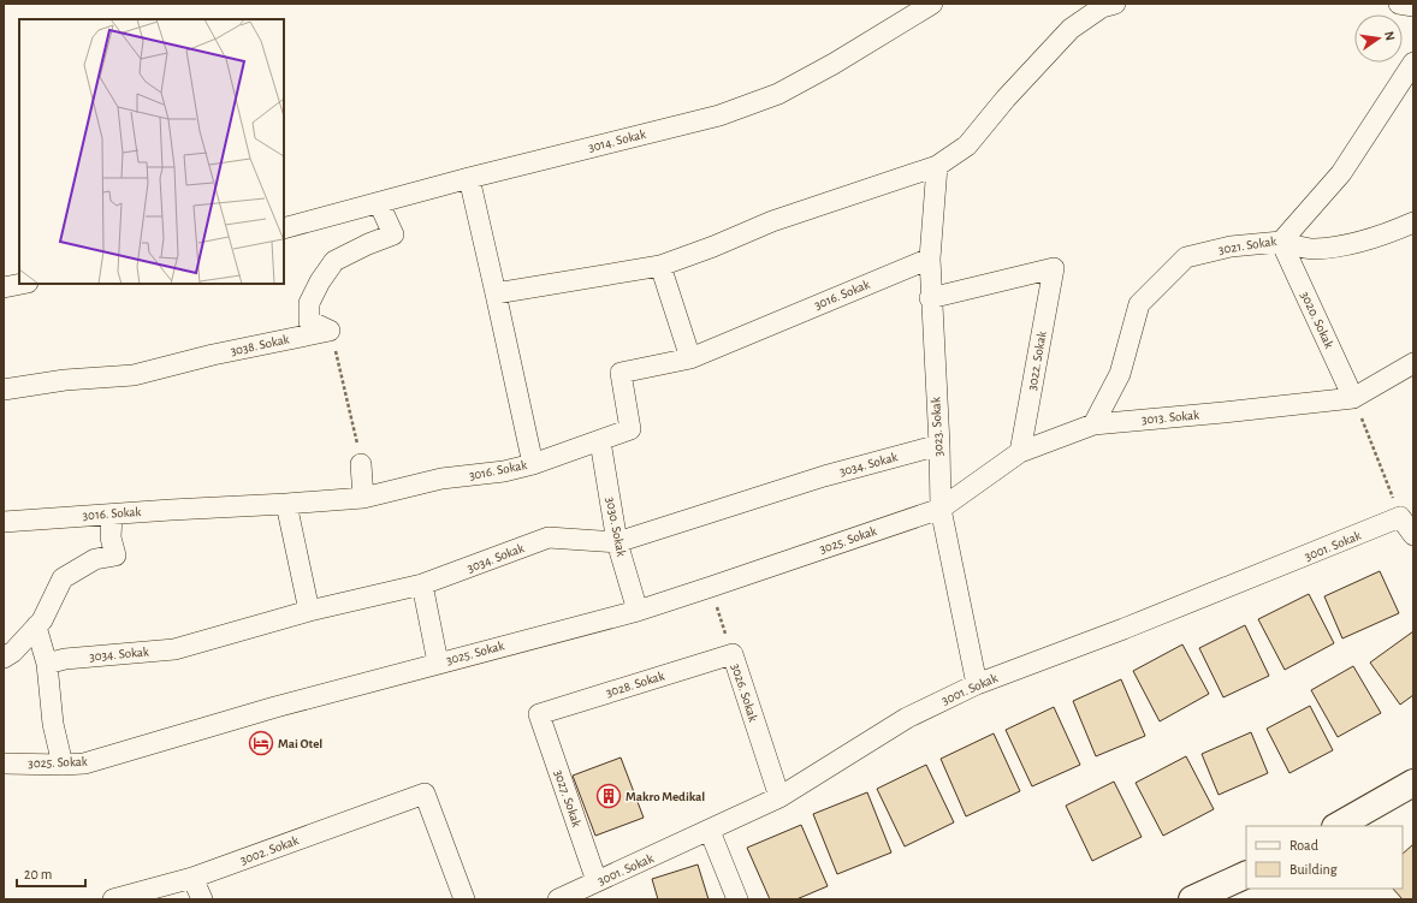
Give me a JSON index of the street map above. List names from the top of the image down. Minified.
{"streets":{"street":["3014. Sokak","3021. Sokak","3016. Sokak","3020. Sokak","3038. Sokak","3022. Sokak","3013. Sokak","3023. Sokak","3034. Sokak","3030. Sokak","3025. Sokak","3001. Sokak","3028. Sokak","3026. Sokak","3027. Sokak","3002. Sokak"]},"crossings":[["3014. Sokak","3038. Sokak"],["3021. Sokak","3020. Sokak"],["3021. Sokak","3013. Sokak"],["3016. Sokak","3023. Sokak"],["3016. Sokak","3030. Sokak"],["3020. Sokak","3013. Sokak"],["3022. Sokak","3013. Sokak"],["3022. Sokak","3023. Sokak"],["3013. Sokak","3023. Sokak"],["3013. Sokak","3025. Sokak"],["3023. Sokak","3034. Sokak"],["3023. Sokak","3025. Sokak"],["3023. Sokak","3001. Sokak"],["3034. Sokak","3030. Sokak"],["3030. Sokak","3025. Sokak"],["3025. Sokak","3026. Sokak"],["3001. Sokak","3026. Sokak"],["3001. Sokak","3027. Sokak"],["3028. Sokak","3026. Sokak"],["3028. Sokak","3027. Sokak"]],"places":{"hotel":["Mai Otel"],"building":["Makro Medikal"]},"legend":["Road","Building"],"scale_bar":"20 m","north":"right"}
